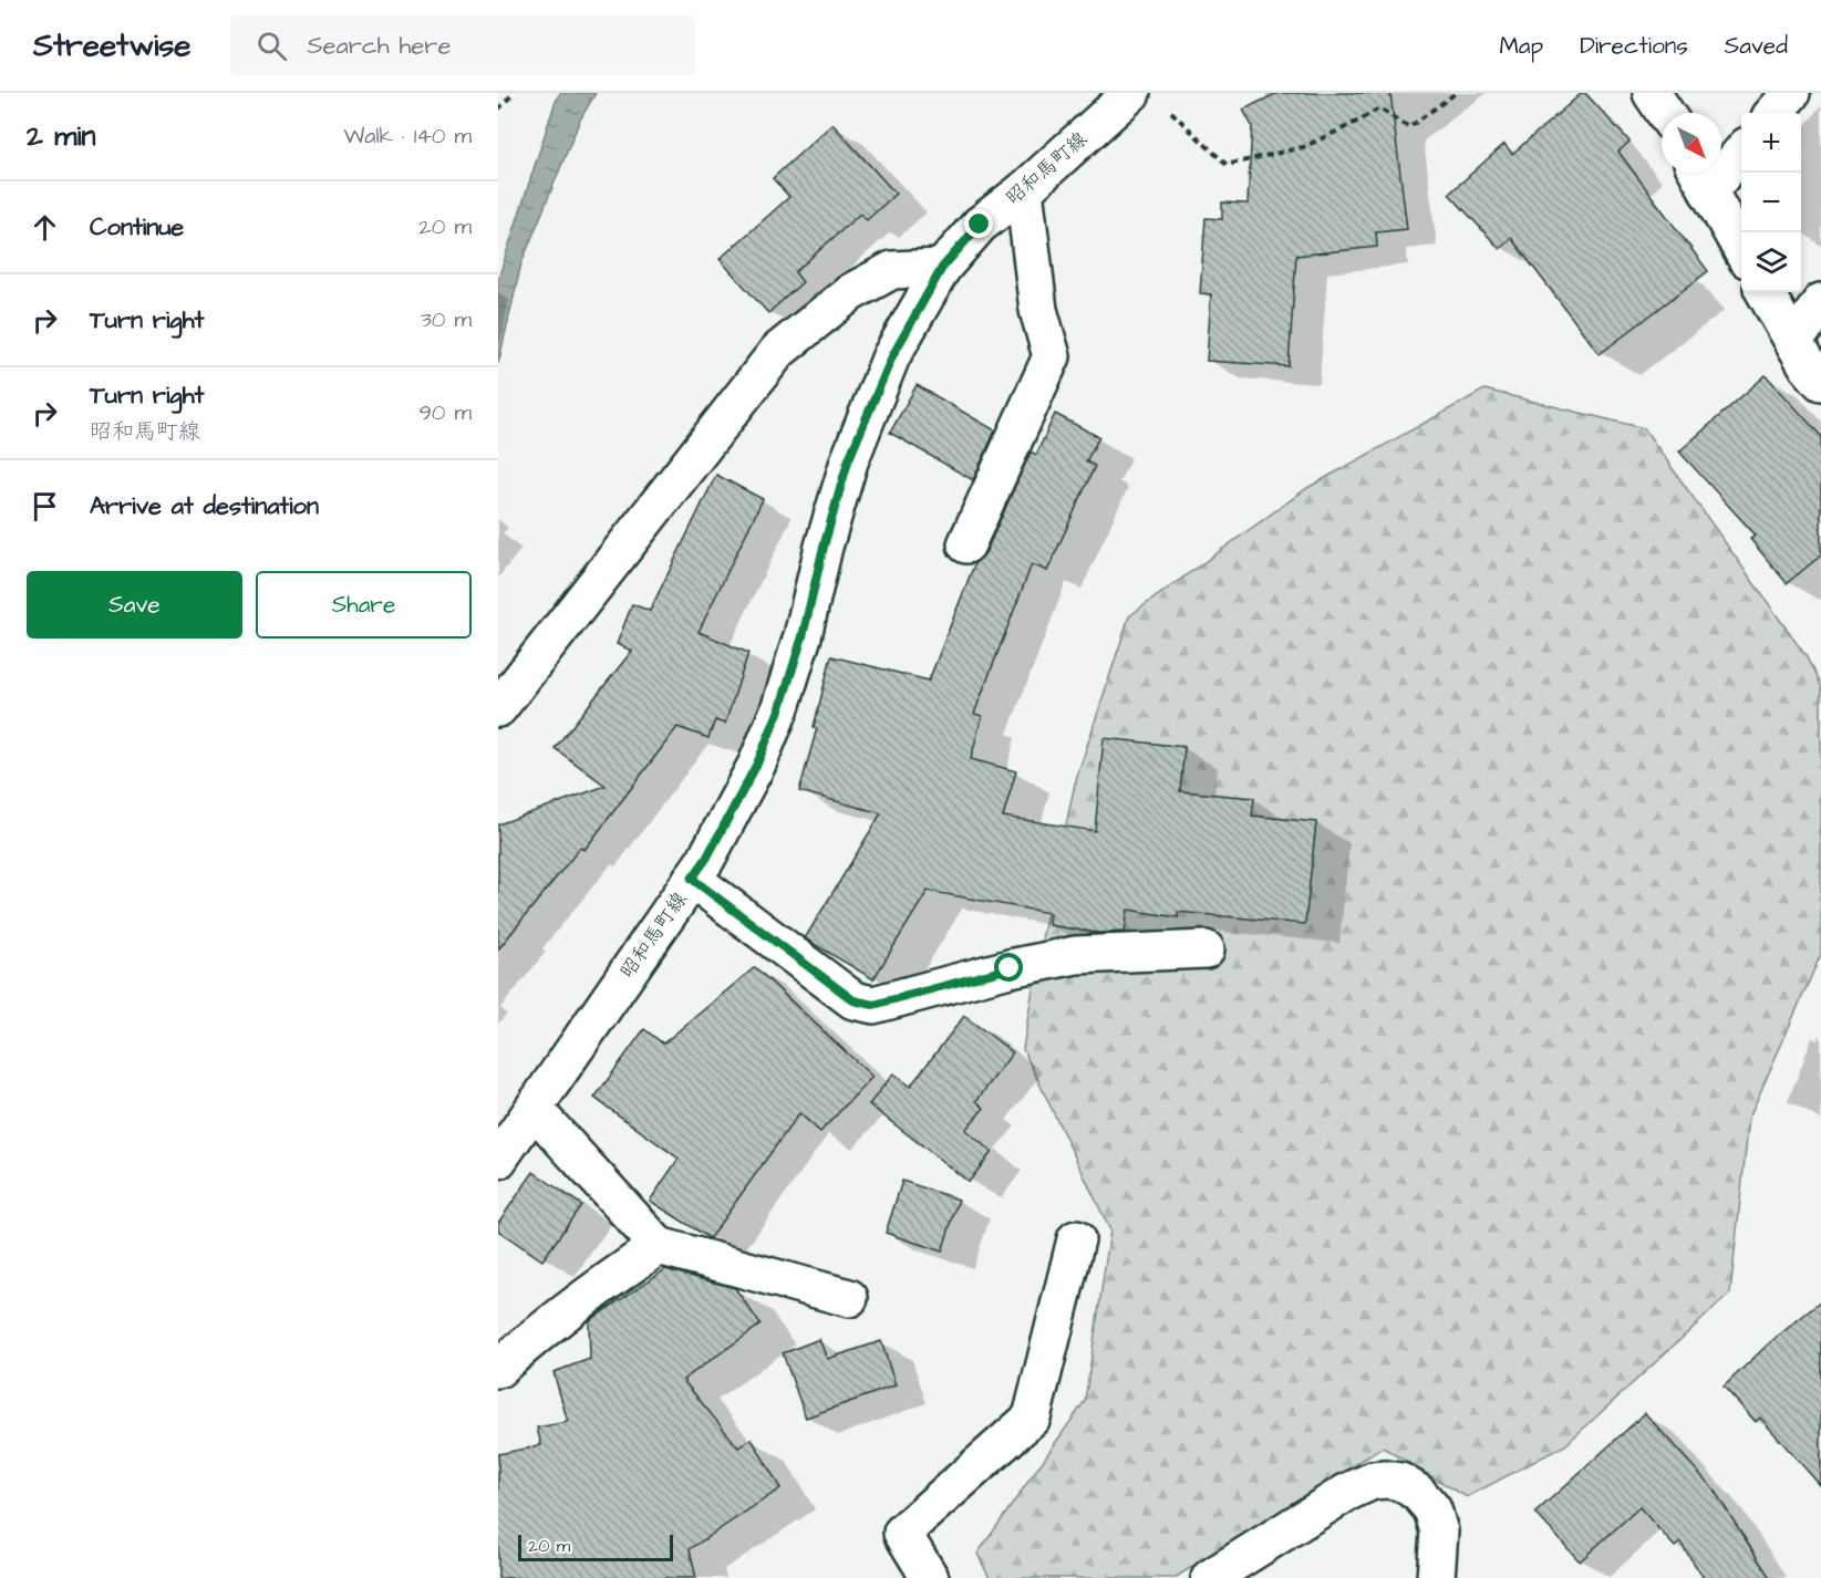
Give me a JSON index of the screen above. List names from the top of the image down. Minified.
{"streets":{"street":["昭和馬町線"]},"scale_bar":"20 m","north":"bottom right","page":{"header":"Streetwise","search":"Search here","nav":["Map","Directions","Saved"],"heading":["2 min","Walk · 140 m"],"map_buttons":["+","−"],"list":[["Continue","20 m"],["Turn right","30 m"],["Turn right","昭和馬町線","90 m"],"Arrive at destination"],"buttons":["Save","Share"],"scale":"20 m"}}
